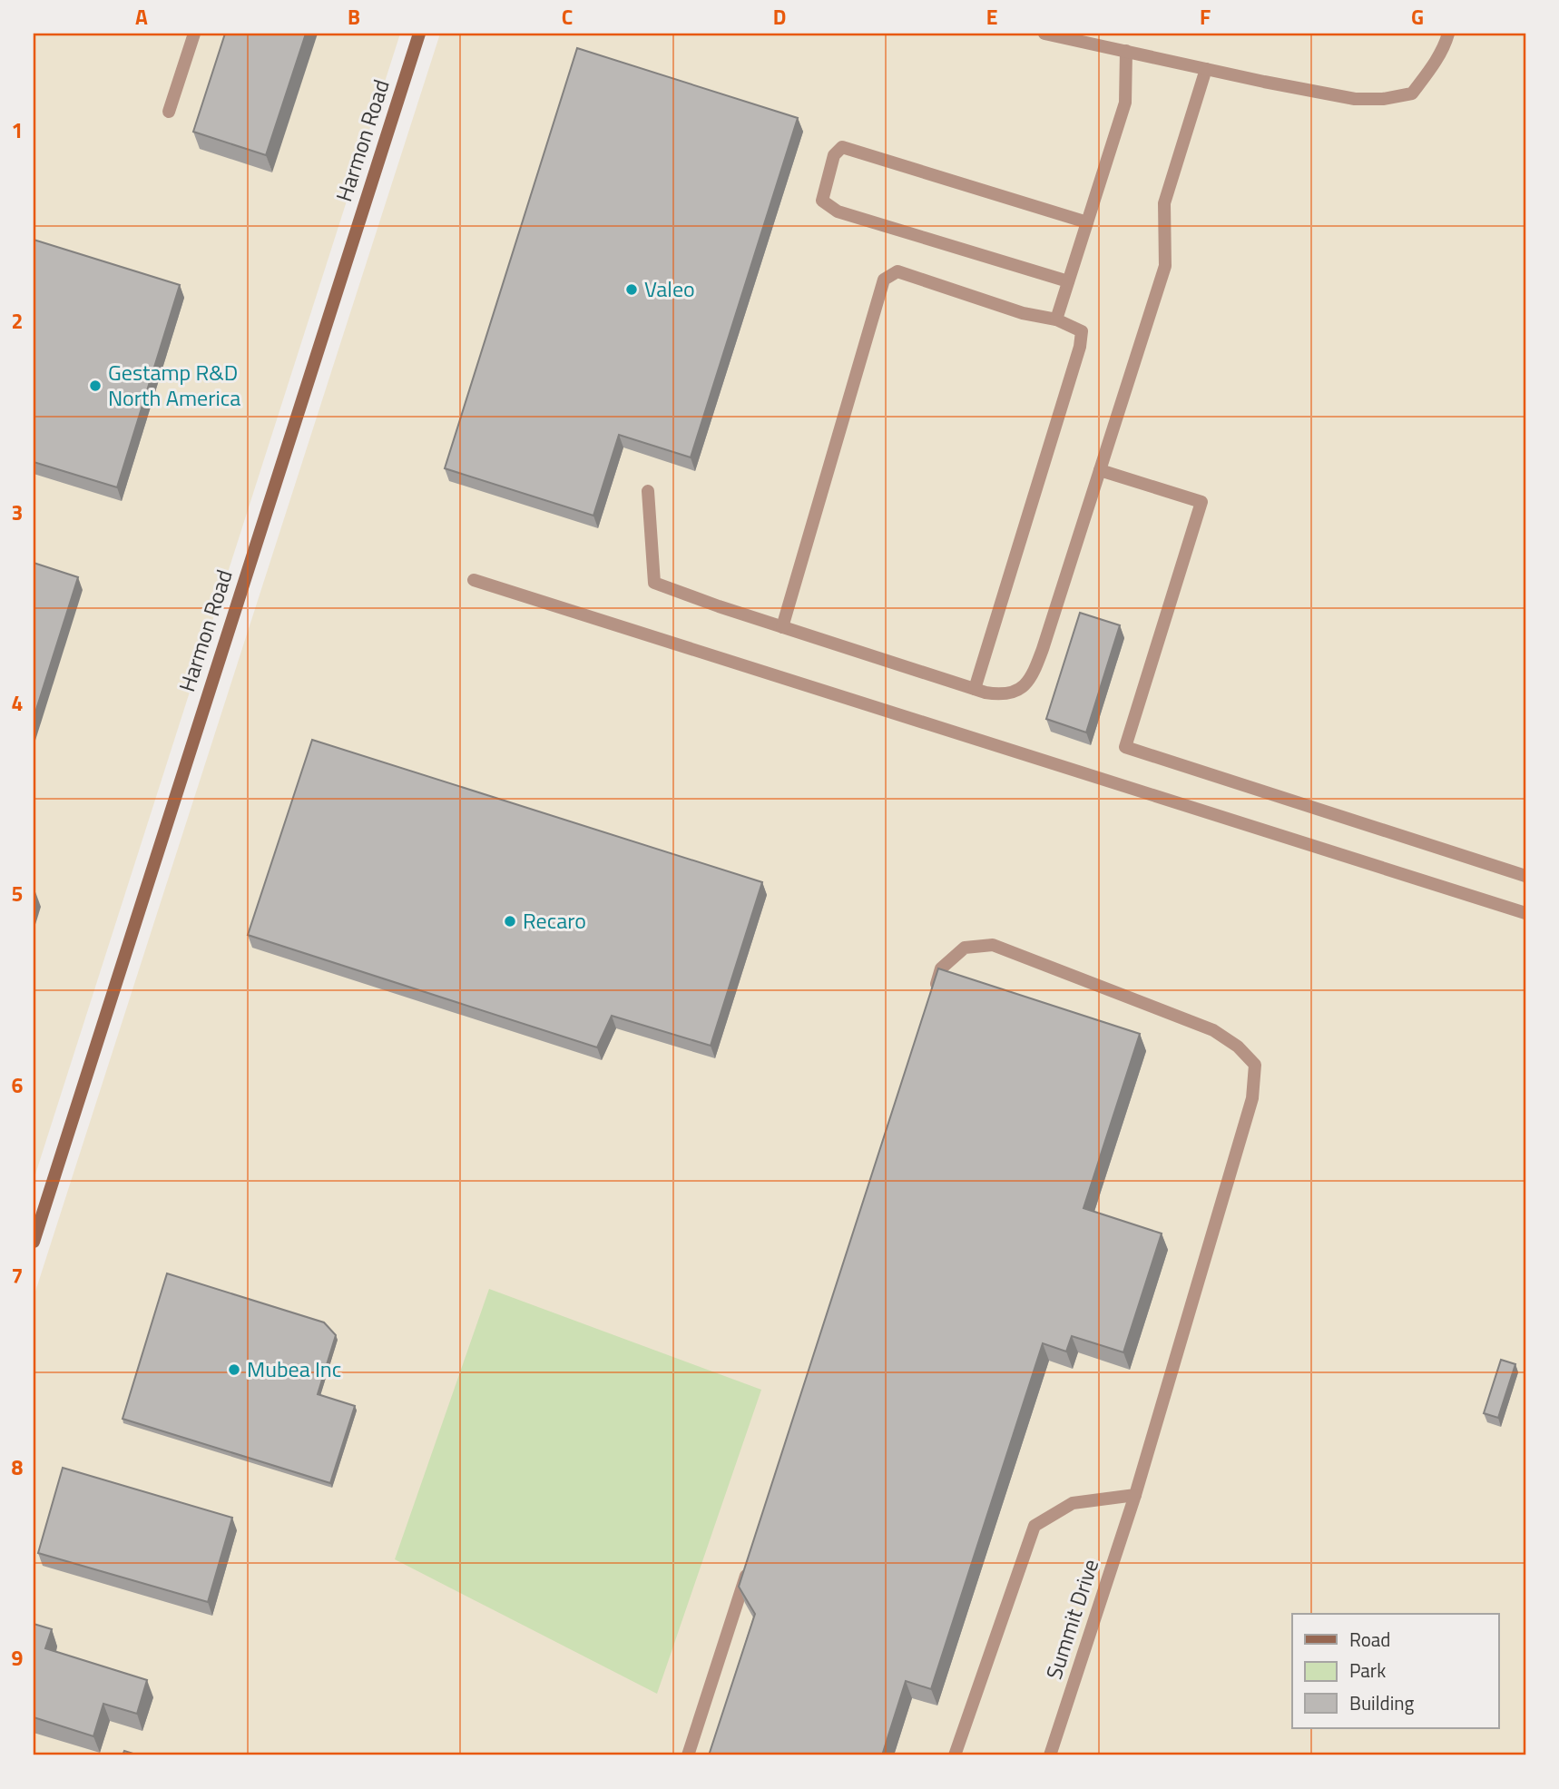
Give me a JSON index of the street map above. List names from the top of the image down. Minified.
{"streets":{"street":["Harmon Road","Summit Drive"]},"places":["Valeo","Gestamp R&D North America","Recaro","Mubea Inc"],"legend":["Road","Park","Building"],"grid":{"columns":["A","B","C","D","E","F","G"],"rows":["1","2","3","4","5","6","7","8","9"]}}
